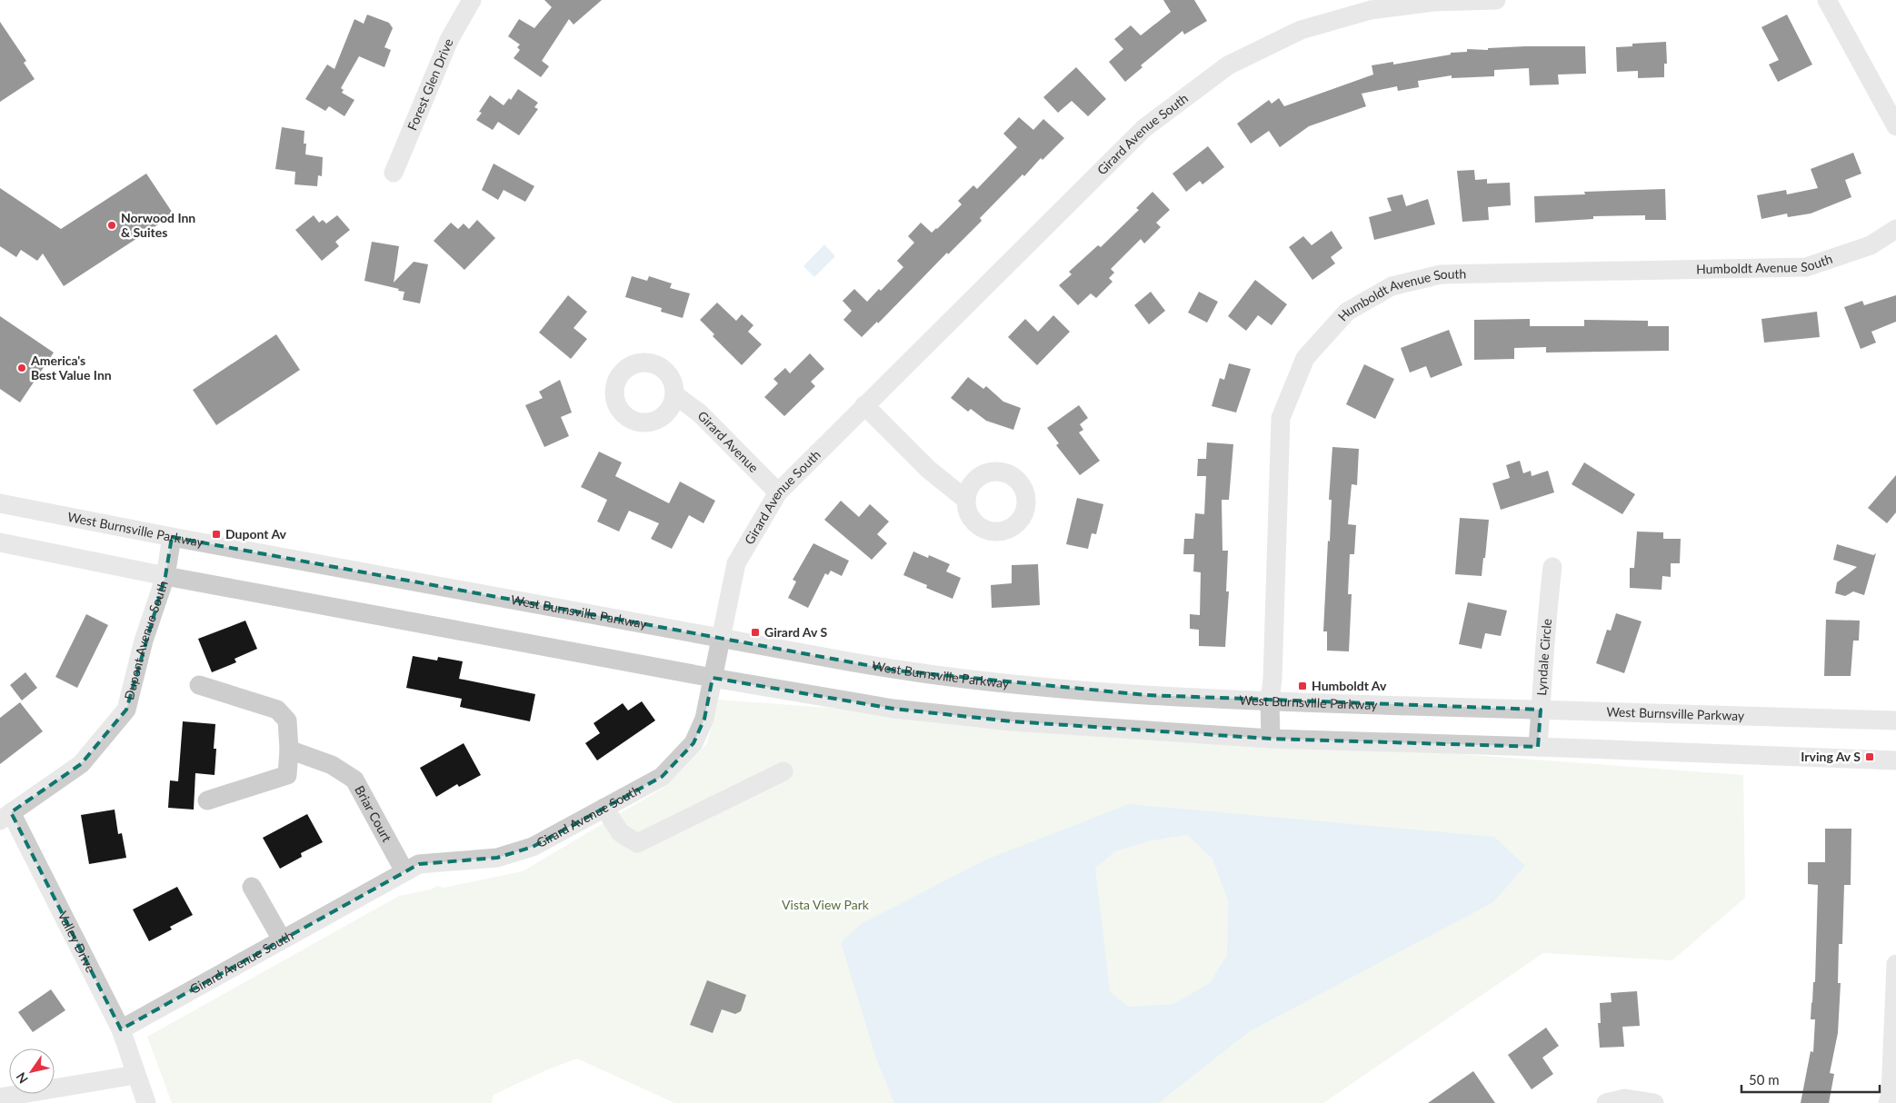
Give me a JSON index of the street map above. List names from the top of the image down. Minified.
{"streets":{"street":["Forest Glen Drive","Girard Avenue South","Humboldt Avenue South","Girard Avenue","West Burnsville Parkway","Dupont Avenue South","Lyndale Circle","Briar Court","Valley Drive"]},"crossings":[["Girard Avenue South","Girard Avenue"],["Girard Avenue South","West Burnsville Parkway"],["Girard Avenue South","Briar Court"],["Girard Avenue South","Valley Drive"],["Humboldt Avenue South","West Burnsville Parkway"],["West Burnsville Parkway","Dupont Avenue South"],["West Burnsville Parkway","Lyndale Circle"],["Dupont Avenue South","Valley Drive"]],"parks":["Vista View Park"],"places":{"other":["Norwood Inn & Suites","America's Best Value Inn"],"transit":["Dupont Av","Girard Av S","Humboldt Av","Irving Av S"]},"scale_bar":"50 m","north":"bottom left"}
